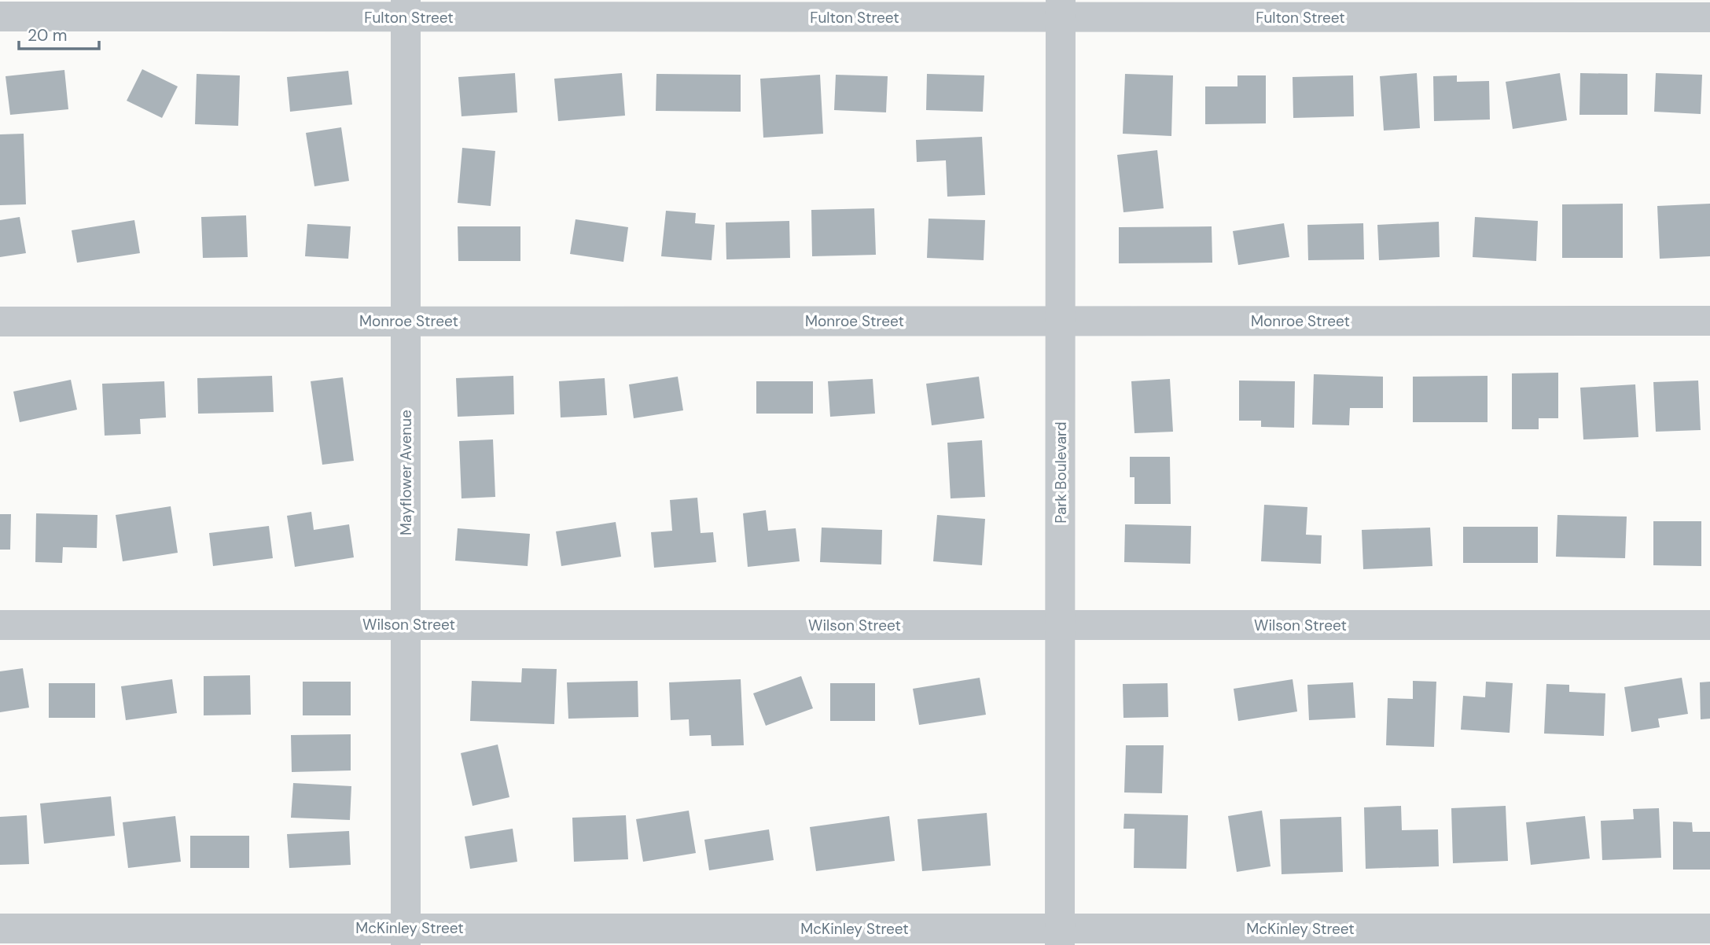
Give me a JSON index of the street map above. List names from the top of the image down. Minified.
{"streets":{"street":["Fulton Street","Monroe Street","Mayflower Avenue","Park Boulevard","Wilson Street","McKinley Street"]},"crossings":[["Fulton Street","Mayflower Avenue"],["Fulton Street","Park Boulevard"],["Monroe Street","Mayflower Avenue"],["Monroe Street","Park Boulevard"],["Mayflower Avenue","Wilson Street"],["Mayflower Avenue","McKinley Street"],["Park Boulevard","Wilson Street"],["Park Boulevard","McKinley Street"]],"scale_bar":"20 m"}
